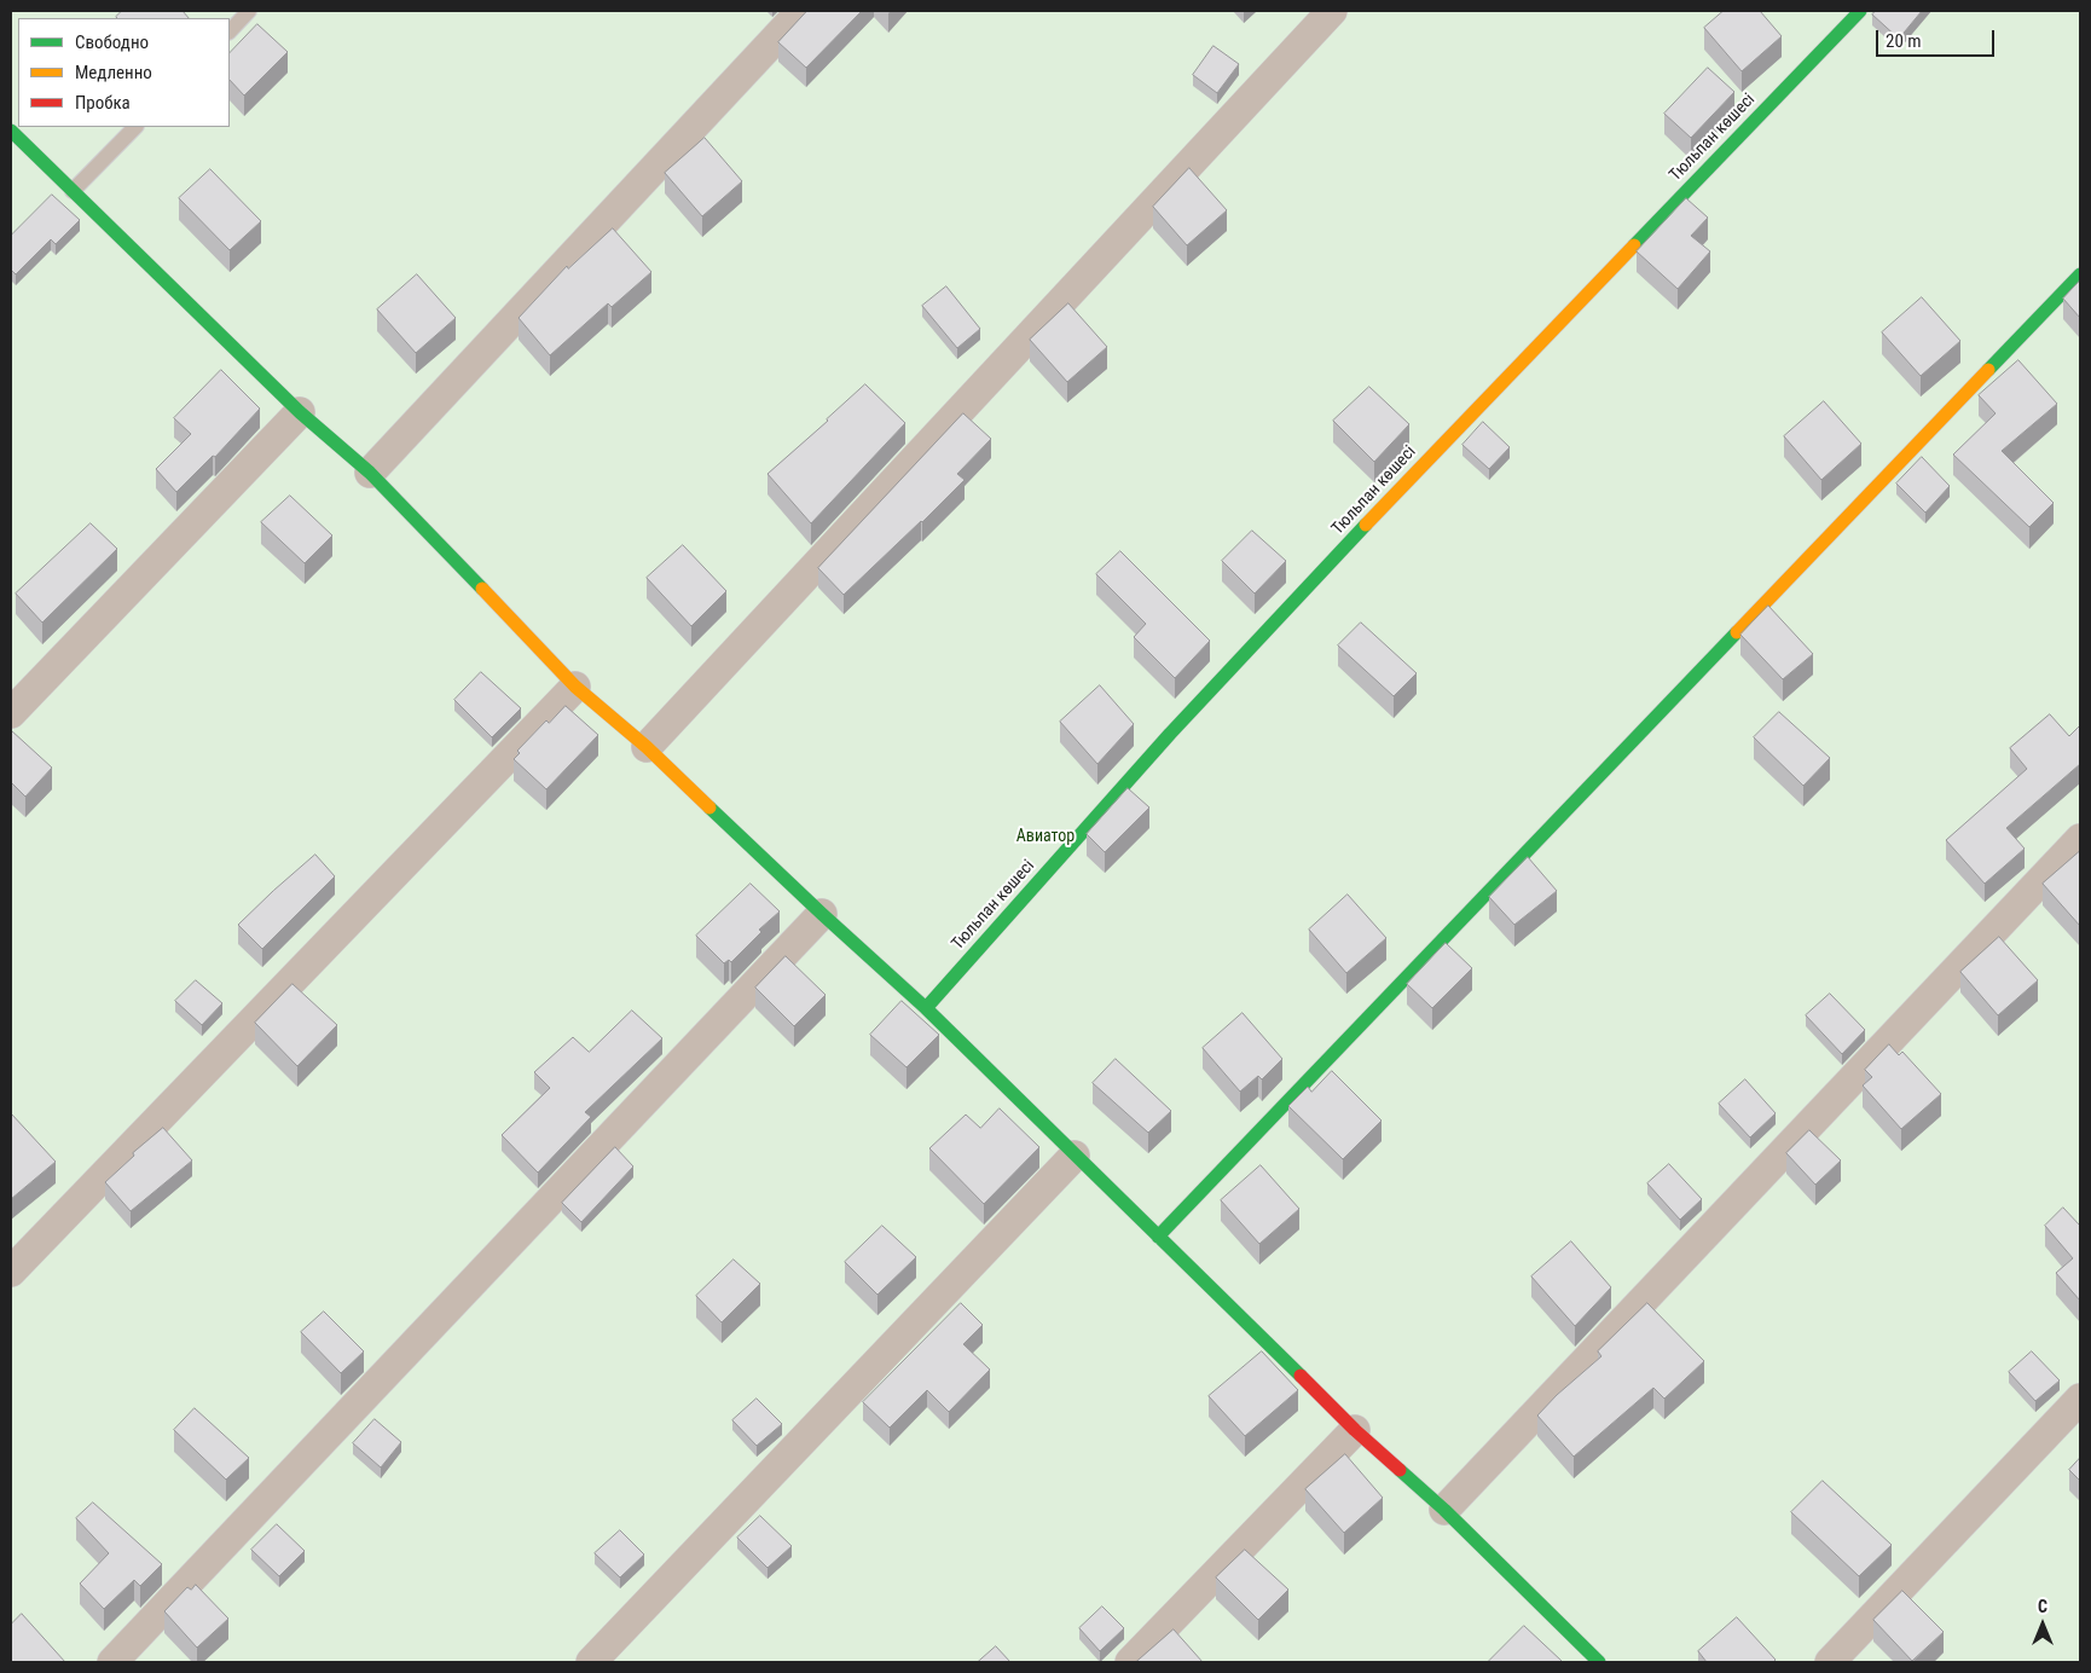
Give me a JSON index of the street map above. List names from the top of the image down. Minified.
{"streets":{"street":["Тюльпан көшесі"]},"parks":["Авиатор"],"legend":["Свободно","Медленно","Пробка"],"scale_bar":"20 m","north":"top"}
